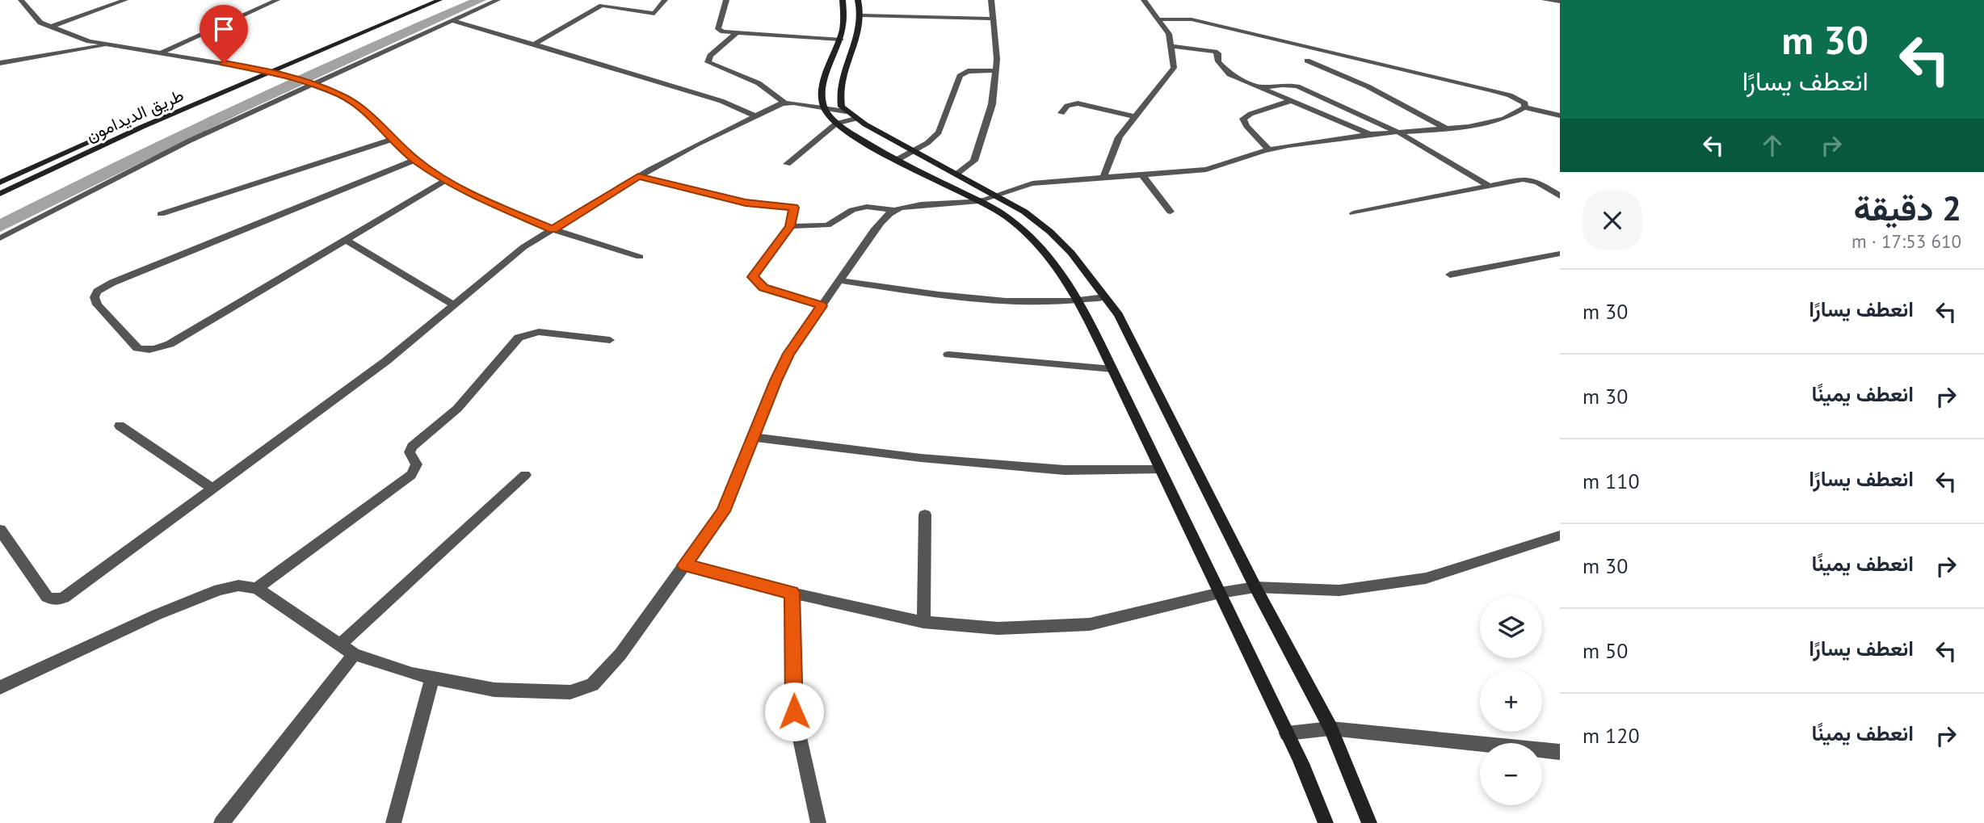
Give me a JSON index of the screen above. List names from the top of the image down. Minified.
{"streets":{"street":["طريق الديدامون"]},"page":{"turn":["30 m","انعطف يسارًا"],"heading":["2 دقيقة","610 m · 17:53"],"list":[{"name":"انعطف يسارًا","value":"30 m"},{"name":"انعطف يمينًا","value":"30 m"},{"name":"انعطف يسارًا","value":"110 m"},{"name":"انعطف يمينًا","value":"30 m"},{"name":"انعطف يسارًا","value":"50 m"},{"name":"انعطف يمينًا","value":"120 m"}],"map_buttons":["+","−"]}}
